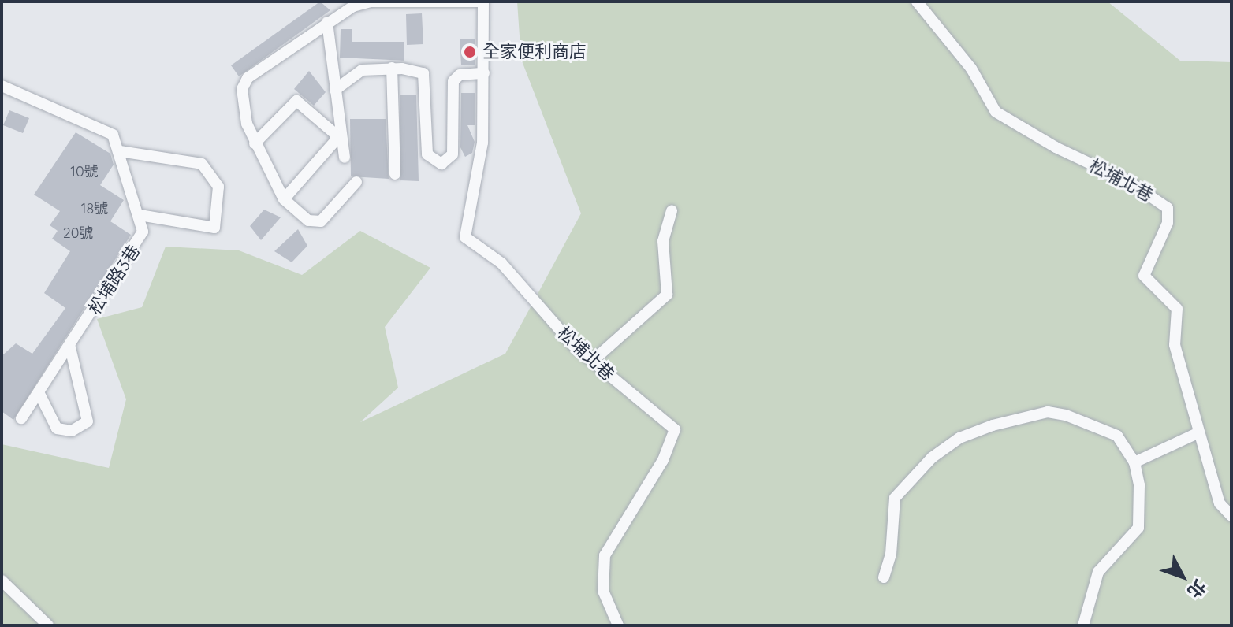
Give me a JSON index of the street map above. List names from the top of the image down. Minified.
{"streets":{"street":["松埔北巷","松埔路3巷"]},"places":["全家便利商店"],"house_numbers":["10號","18號","20號"],"north":"bottom right"}
